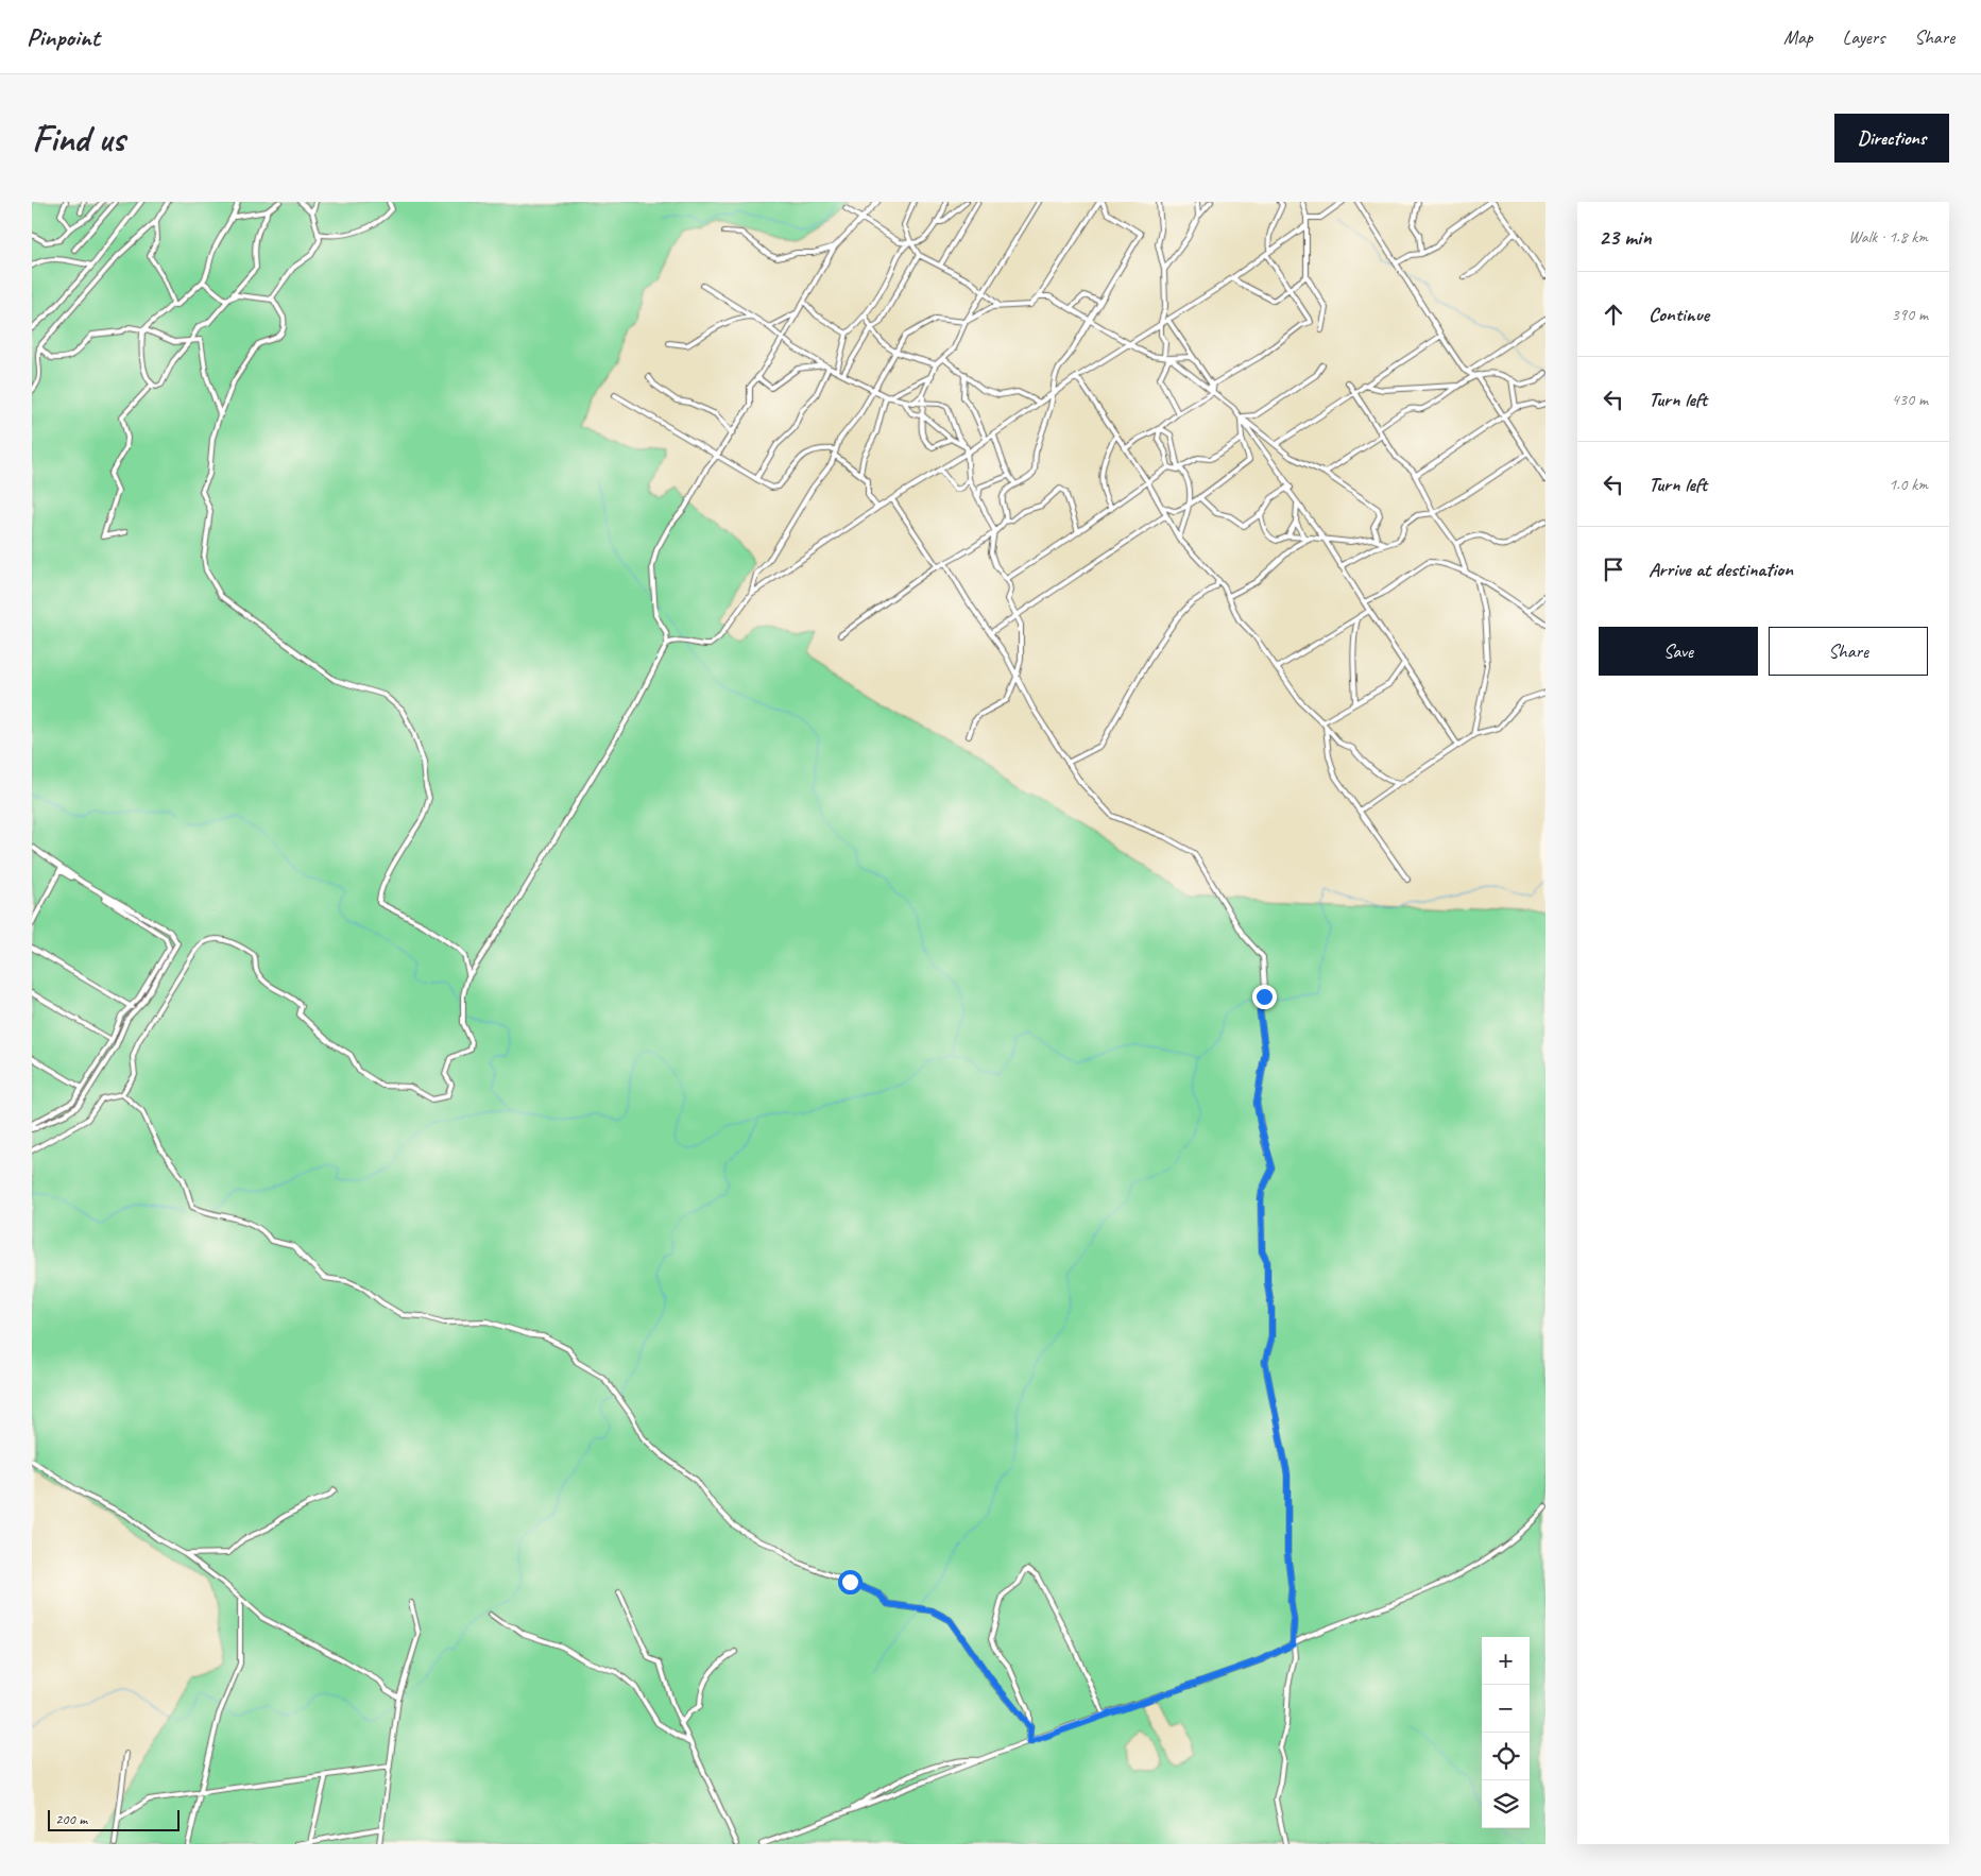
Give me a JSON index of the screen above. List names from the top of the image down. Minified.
{"scale_bar":"200 m","page":{"header":"Pinpoint","nav":["Map","Layers","Share"],"buttons":["Directions",["Save","Share"]],"title":"Find us","heading":["23 min","Walk · 1.8 km"],"list":[["Continue","390 m"],["Turn left","430 m"],["Turn left","1.0 km"],"Arrive at destination"],"map_buttons":["+","−"],"scale":"200 m"}}
